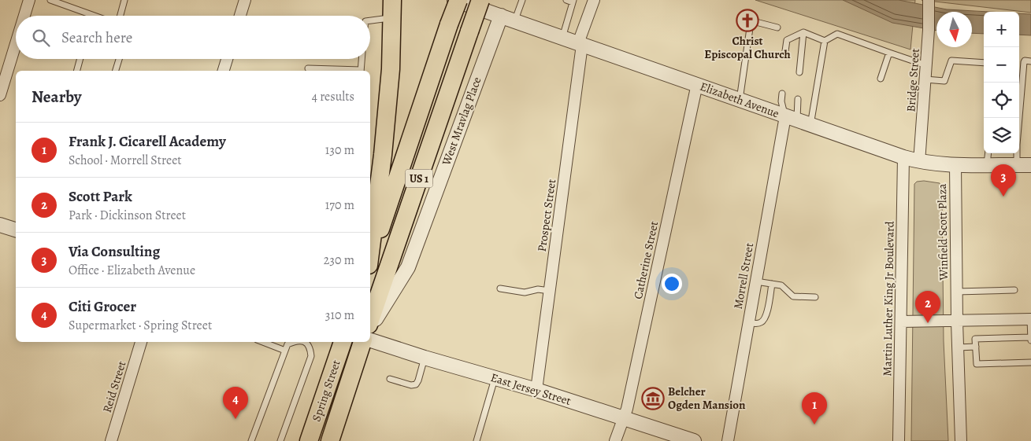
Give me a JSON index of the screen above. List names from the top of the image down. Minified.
{"streets":{"highway":["US 1","Spring Street"],"street":["Bridge Street","Elizabeth Avenue","West Mravlag Place","Prospect Street","Winfield Scott Plaza","Catherine Street","Morrell Street","Martin Luther King Jr Boulevard","Reid Street","East Jersey Street"]},"crossings":[["Bridge Street","Elizabeth Avenue"],["Elizabeth Avenue","West Mravlag Place"],["Elizabeth Avenue","Prospect Street"],["Elizabeth Avenue","Winfield Scott Plaza"],["Elizabeth Avenue","Catherine Street"],["Elizabeth Avenue","Morrell Street"],["Elizabeth Avenue","Martin Luther King Jr Boulevard"],["Prospect Street","East Jersey Street"],["Catherine Street","East Jersey Street"]],"places":{"church":["Christ Episcopal Church"],"museum":["Belcher Ogden Mansion"]},"north":"bottom","page":{"map_buttons":["+","−"],"search":"Search here","heading":["Nearby","4 results"],"list":[{"mark":"1","name":"Frank J. Cicarell Academy","note":"School · Morrell Street","value":"130 m"},{"mark":"2","name":"Scott Park","note":"Park · Dickinson Street","value":"170 m"},{"mark":"3","name":"Via Consulting","note":"Office · Elizabeth Avenue","value":"230 m"},{"mark":"4","name":"Citi Grocer","note":"Supermarket · Spring Street","value":"310 m"}],"pins":["3","2","4","1"]}}
